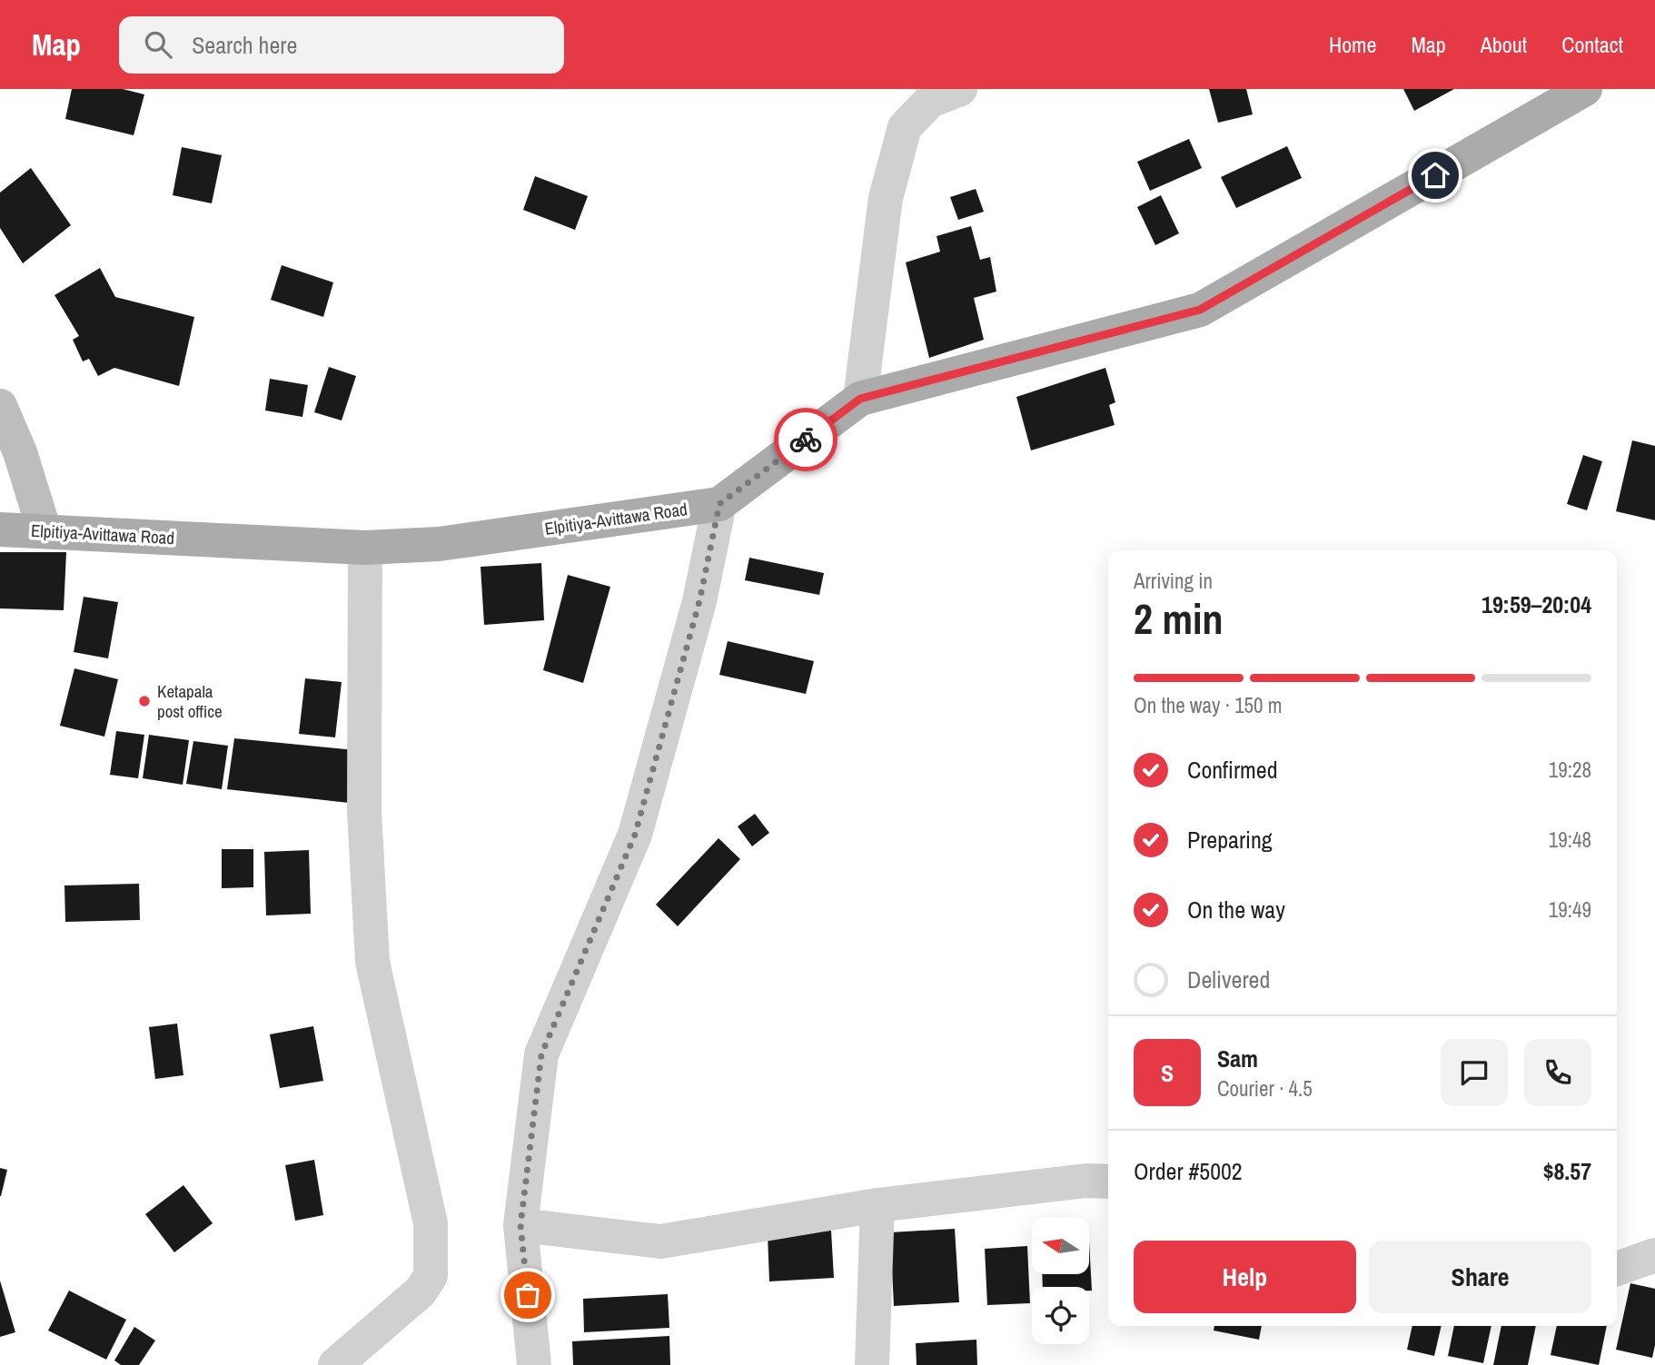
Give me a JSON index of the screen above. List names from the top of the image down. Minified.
{"streets":{"main road":["Elpitiya-Avittawa Road"]},"places":["Ketapala post office"],"north":"left","page":{"header":"Map","search":"Search here","nav":["Home","Map","About","Contact"],"heading":["2 min","Arriving in","19:59–20:04"],"panel":["Sam","Courier · 4.5","Order #5002","$8.57"],"bar":"On the way · 150 m","list":[["Confirmed","19:28"],["Preparing","19:48"],["On the way","19:49"],"Delivered"],"round":"S","buttons":["Help","Share"]}}
